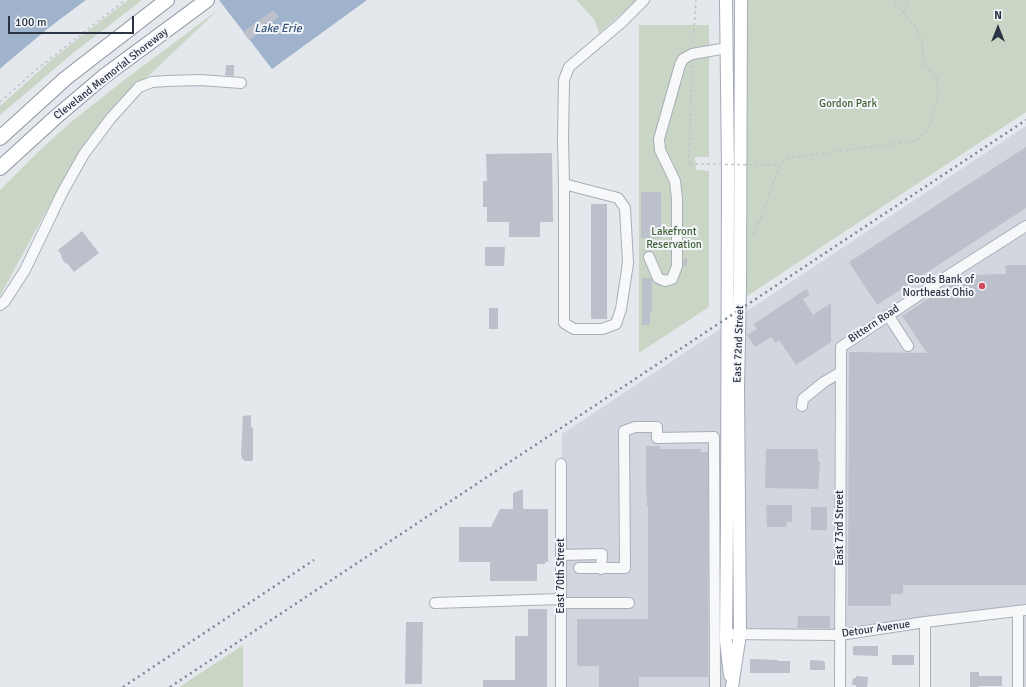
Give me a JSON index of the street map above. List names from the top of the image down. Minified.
{"streets":{"highway":["Cleveland Memorial Shoreway"],"main road":["East 72nd Street"],"street":["Bittern Road","East 73rd Street","East 70th Street","Detour Avenue"]},"crossings":[["Bittern Road","East 73rd Street"],["East 72nd Street","Detour Avenue"],["East 73rd Street","Detour Avenue"]],"water":["Lake Erie"],"parks":["Gordon Park","Lakefront Reservation"],"places":["Goods Bank of Northeast Ohio"],"scale_bar":"100 m","north":"top"}
